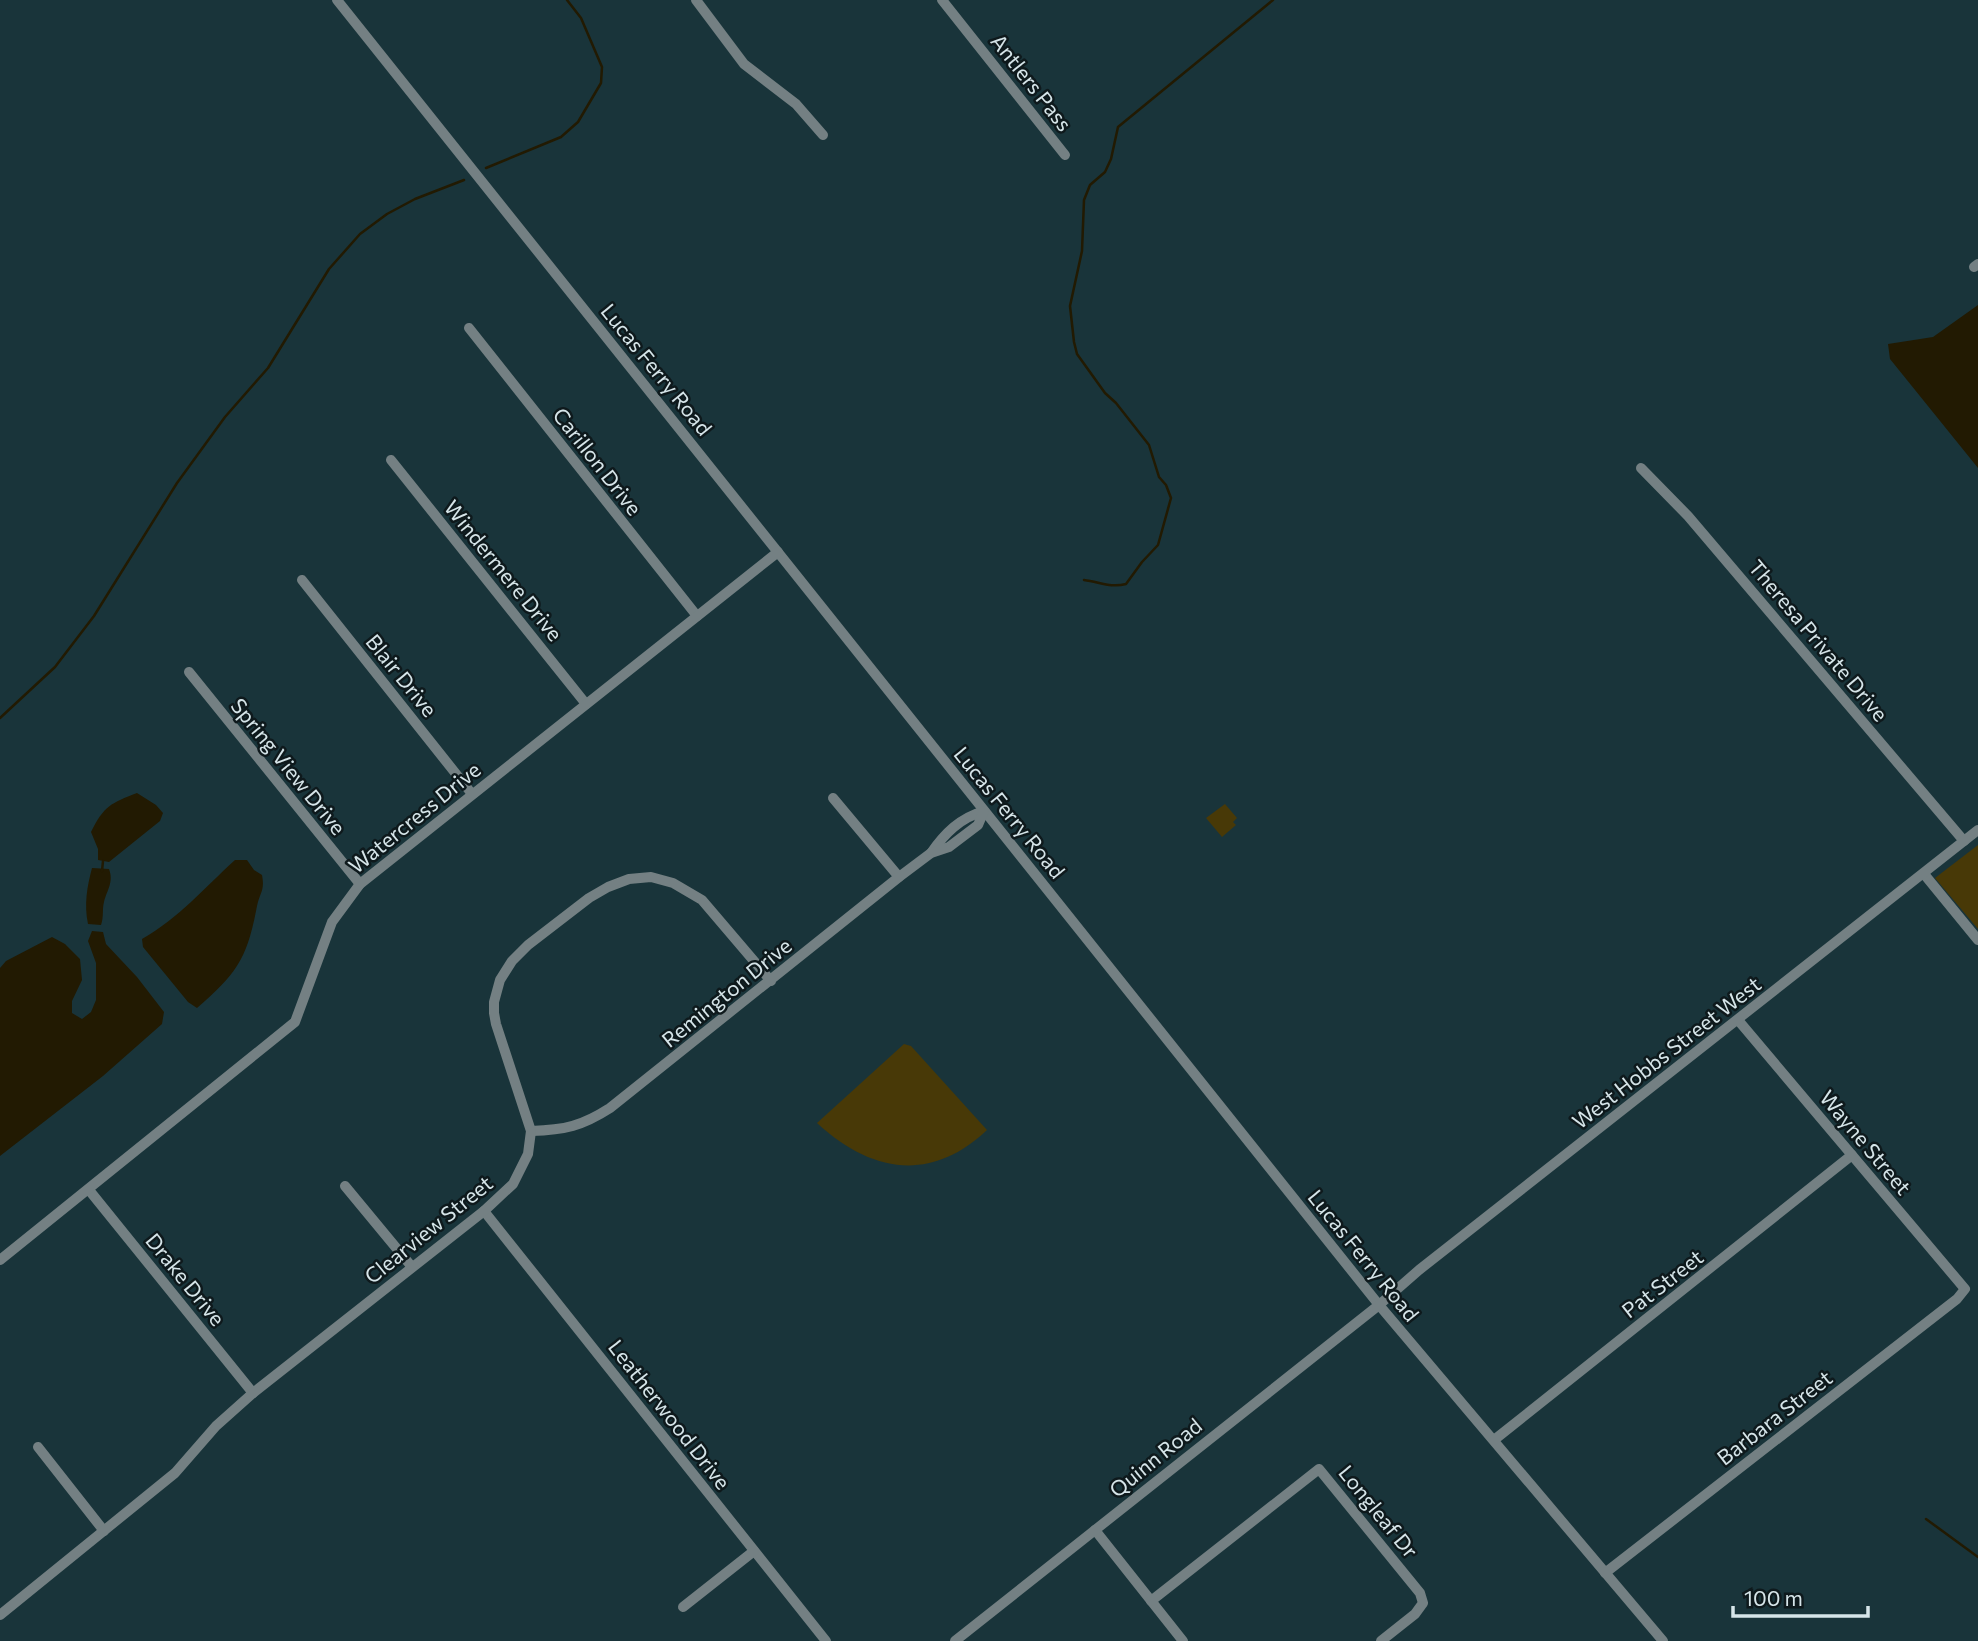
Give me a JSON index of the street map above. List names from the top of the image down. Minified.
{"streets":{"street":["Antlers Pass","Lucas Ferry Road","Carillon Drive","Windermere Drive","Theresa Private Drive","Blair Drive","Spring View Drive","Watercress Drive","Remington Drive","West Hobbs Street West","Wayne Street","Clearview Street","Drake Drive","Pat Street","Leatherwood Drive","Barbara Street","Quinn Road","Longleaf Dr"]},"crossings":[["Lucas Ferry Road","Watercress Drive"],["Lucas Ferry Road","Remington Drive"],["Lucas Ferry Road","West Hobbs Street West"],["Lucas Ferry Road","Pat Street"],["Lucas Ferry Road","Barbara Street"],["Lucas Ferry Road","Quinn Road"],["Carillon Drive","Watercress Drive"],["Windermere Drive","Watercress Drive"],["Theresa Private Drive","West Hobbs Street West"],["Blair Drive","Watercress Drive"],["Spring View Drive","Watercress Drive"],["Watercress Drive","Drake Drive"],["Remington Drive","Clearview Street"],["West Hobbs Street West","Wayne Street"],["West Hobbs Street West","Quinn Road"],["Wayne Street","Pat Street"],["Wayne Street","Barbara Street"],["Clearview Street","Drake Drive"],["Clearview Street","Leatherwood Drive"]],"scale_bar":"100 m"}
